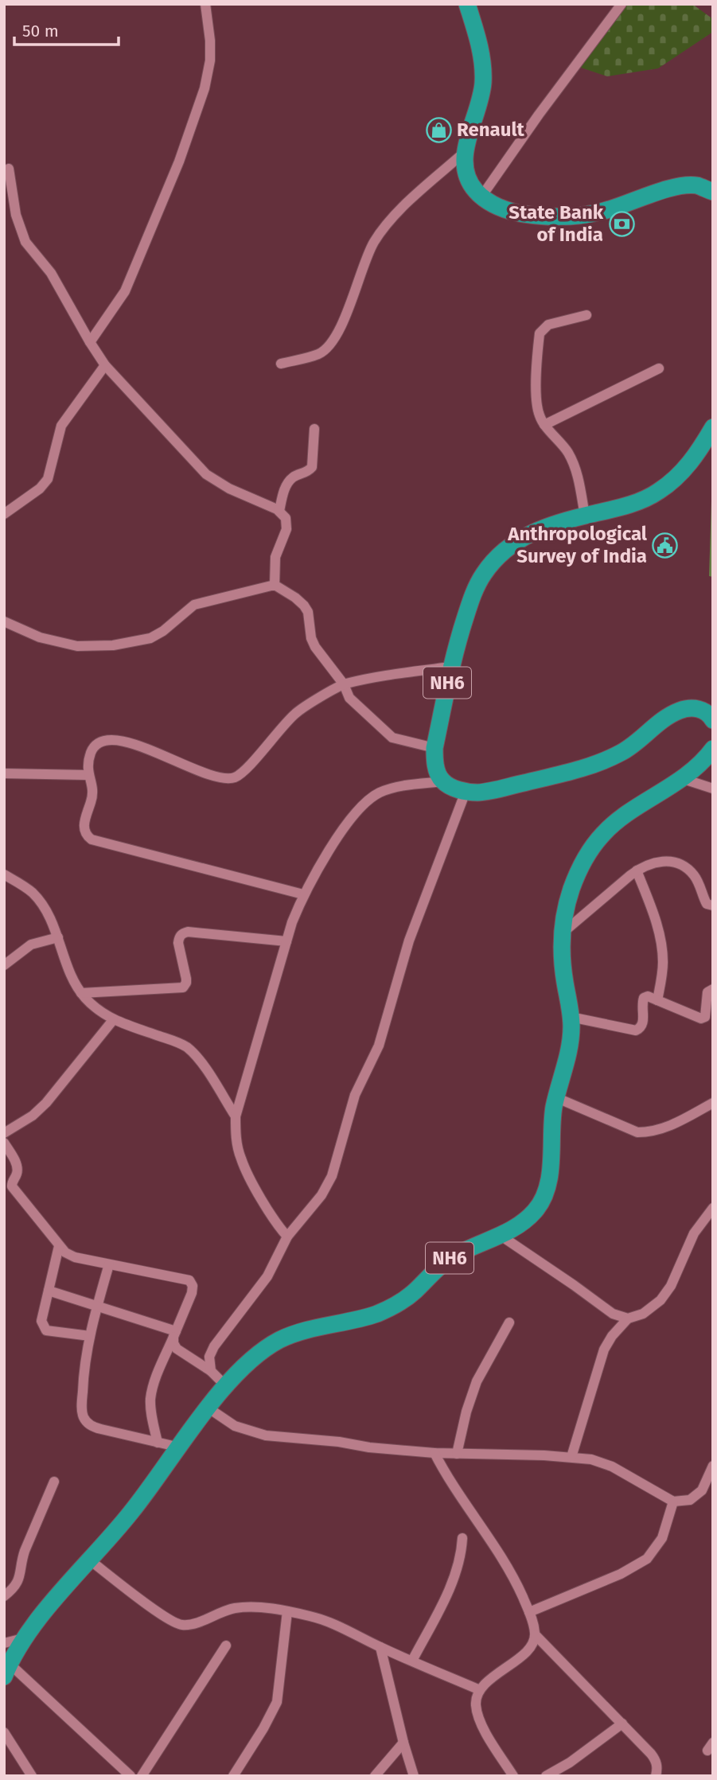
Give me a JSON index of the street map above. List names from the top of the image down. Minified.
{"streets":{"highway":["NH6"]},"places":{"shop":["Renault"],"bank":["State Bank of India"],"public building":["Anthropological Survey of India"]},"scale_bar":"50 m"}
